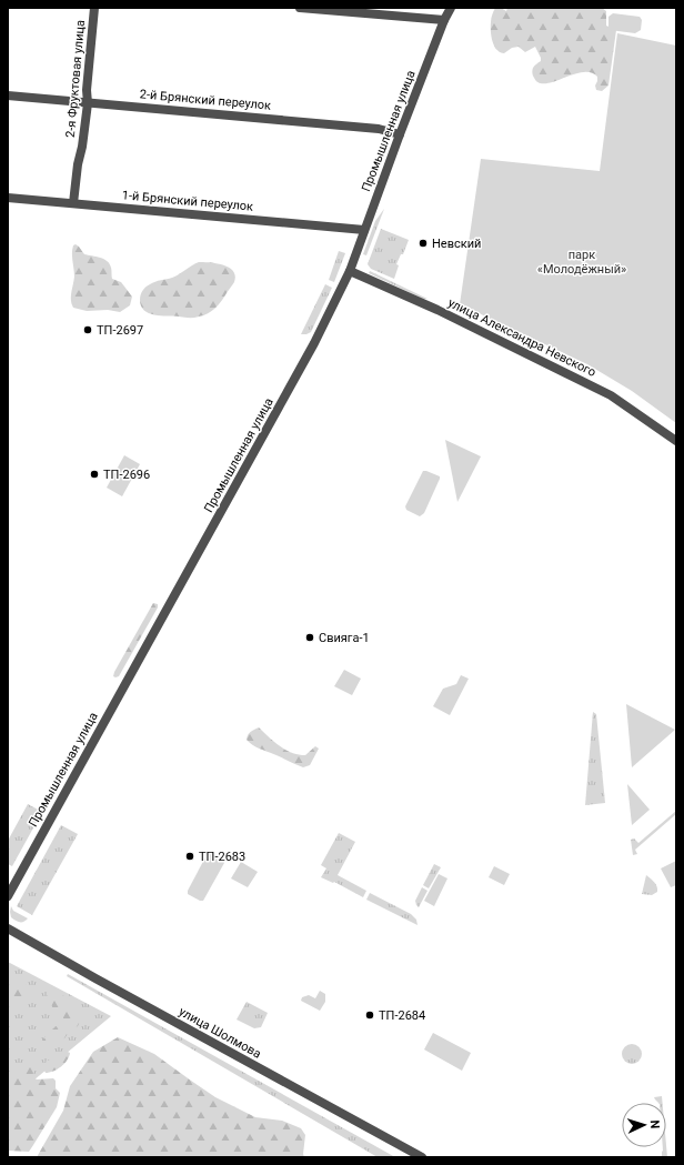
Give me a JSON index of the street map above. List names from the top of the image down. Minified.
{"streets":{"street":["2-я Фруктовая улица","2-й Брянский переулок","Промышленная улица","1-й Брянский переулок","улица Александра Невского","улица Шолмова"]},"crossings":[["2-я Фруктовая улица","2-й Брянский переулок"],["2-я Фруктовая улица","1-й Брянский переулок"],["2-й Брянский переулок","Промышленная улица"],["Промышленная улица","1-й Брянский переулок"],["Промышленная улица","улица Александра Невского"]],"parks":["парк «Молодёжный»"],"places":["Невский","ТП-2697","ТП-2696","Свияга-1","ТП-2683","ТП-2684"],"north":"right"}
